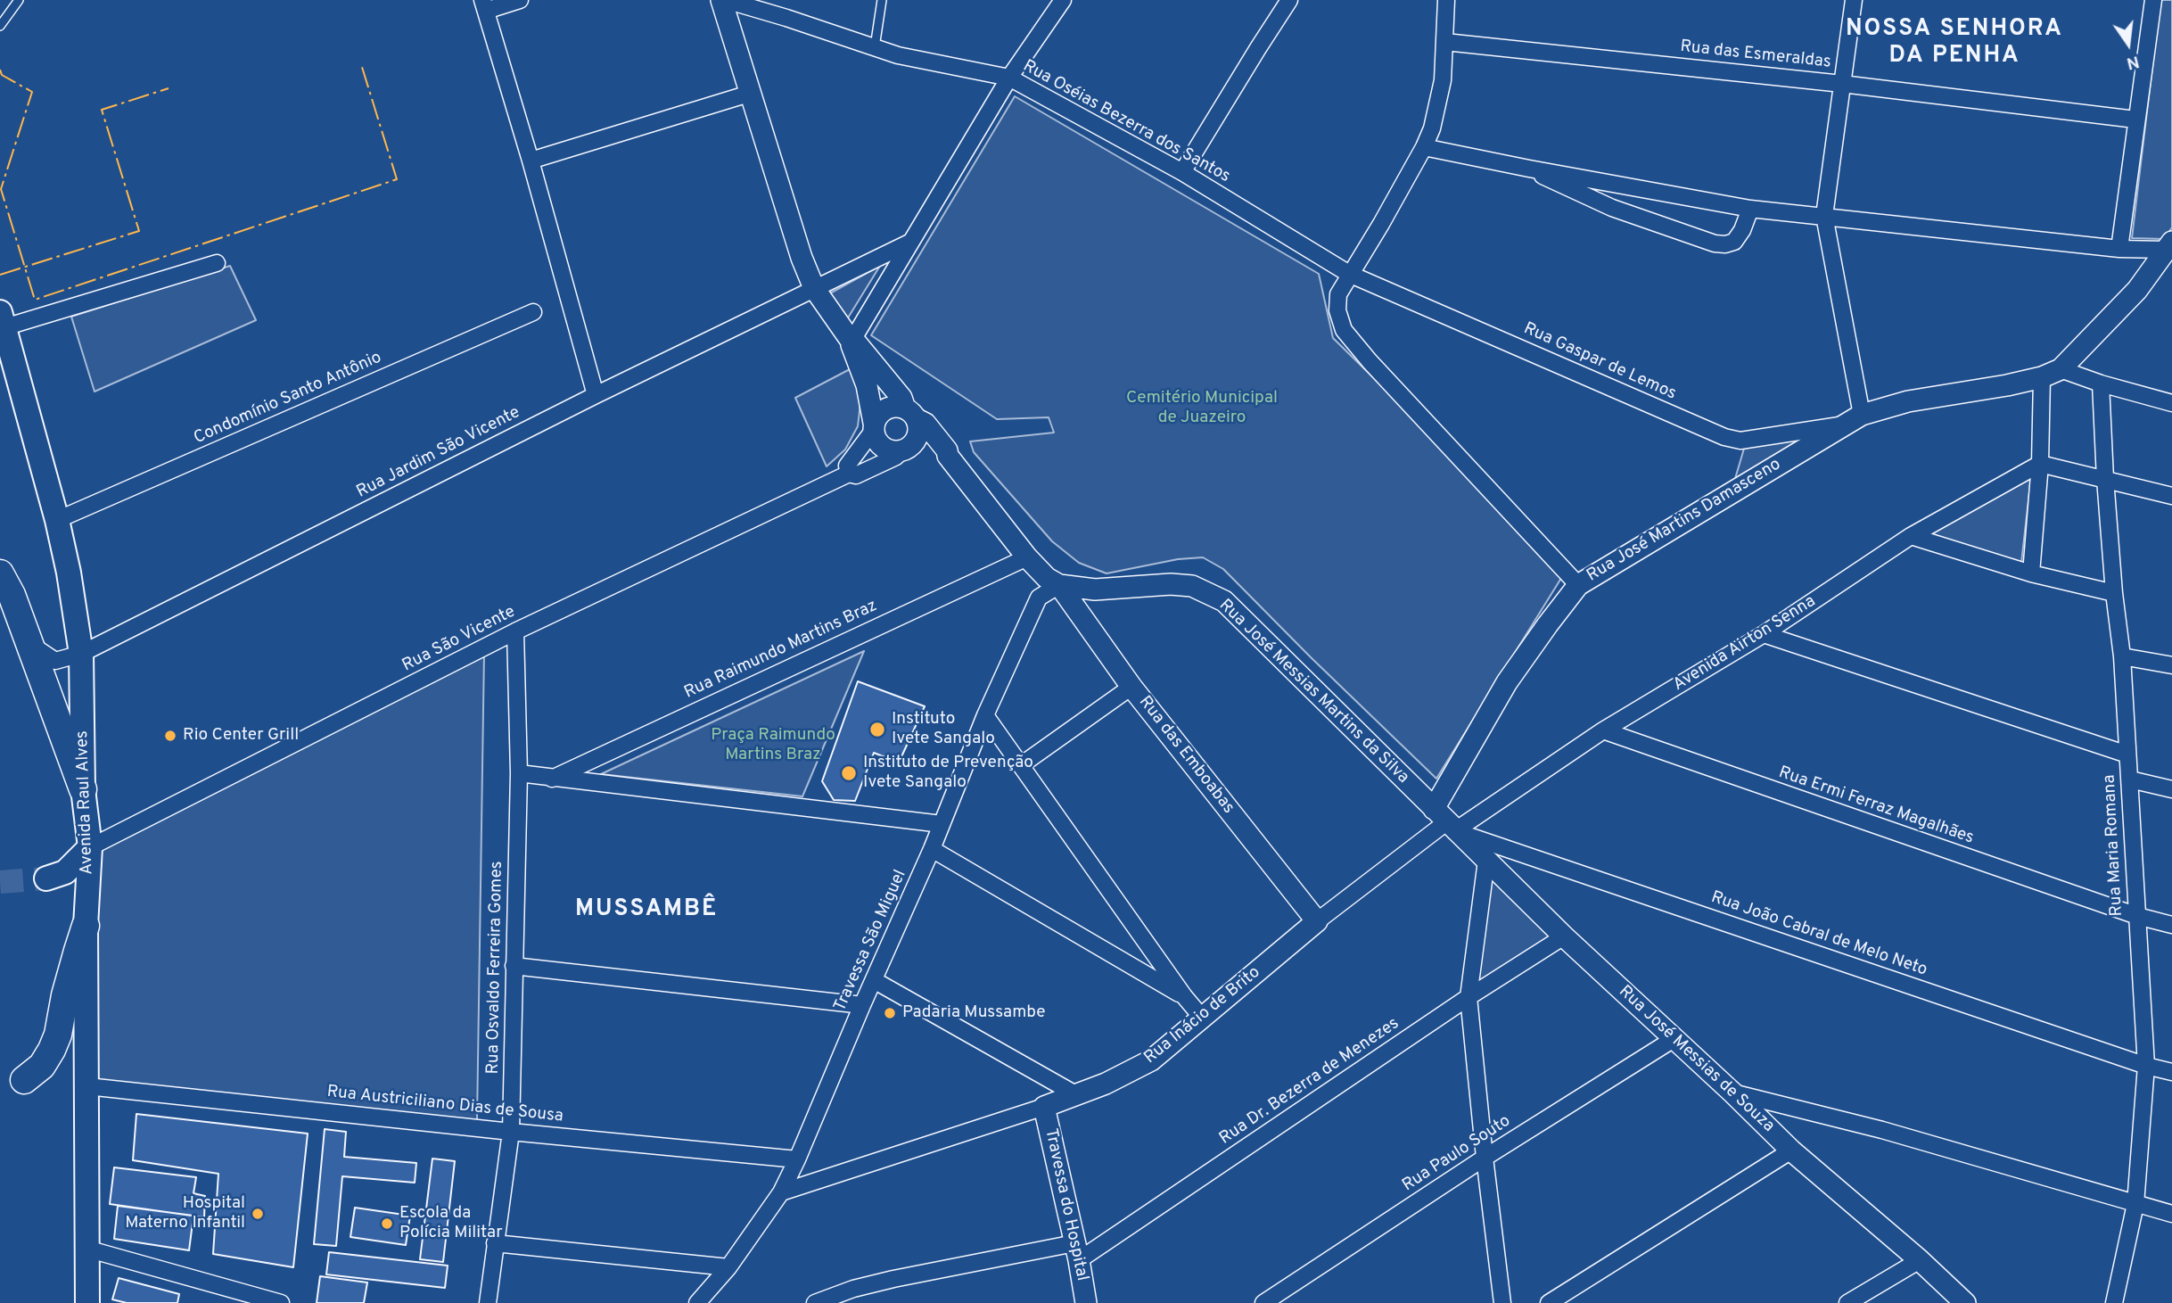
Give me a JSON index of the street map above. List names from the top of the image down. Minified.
{"streets":{"main road":["Avenida Raul Alves"],"street":["Rua das Esmeraldas","Rua Oséias Bezerra dos Santos","Rua Gaspar de Lemos","Condomínio Santo Antônio","Rua Jardim São Vicente","Rua José Martins Damasceno","Rua São Vicente","Avenida Airton Senna","Rua Raimundo Martins Braz","Rua José Messias Martins da Silva","Rua das Emboabas","Rua Ermi Ferraz Magalhães","Rua Maria Romana","Rua João Cabral de Melo Neto","Travessa São Miguel","Rua Osvaldo Ferreira Gomes","Rua Inácio de Brito","Rua José Messias de Souza","Rua Dr. Bezerra de Menezes","Rua Austriciliano Dias de Sousa","Rua Paulo Souto","Travessa do Hospital"]},"crossings":[["Rua Oséias Bezerra dos Santos","Rua Gaspar de Lemos"],["Rua Gaspar de Lemos","Rua José Martins Damasceno"],["Condomínio Santo Antônio","Avenida Raul Alves"],["Rua Jardim São Vicente","Avenida Raul Alves"],["Rua José Martins Damasceno","Avenida Airton Senna"],["Rua José Martins Damasceno","Rua José Messias Martins da Silva"],["Rua José Martins Damasceno","Rua João Cabral de Melo Neto"],["Rua José Martins Damasceno","Rua Inácio de Brito"],["Rua José Martins Damasceno","Rua José Messias de Souza"],["Rua São Vicente","Avenida Raul Alves"],["Rua São Vicente","Rua Osvaldo Ferreira Gomes"],["Avenida Airton Senna","Rua José Messias Martins da Silva"],["Avenida Airton Senna","Rua Ermi Ferraz Magalhães"],["Avenida Airton Senna","Rua João Cabral de Melo Neto"],["Avenida Airton Senna","Rua Inácio de Brito"],["Avenida Airton Senna","Rua José Messias de Souza"],["Rua José Messias Martins da Silva","Rua das Emboabas"],["Rua José Messias Martins da Silva","Rua João Cabral de Melo Neto"],["Rua José Messias Martins da Silva","Travessa São Miguel"],["Rua José Messias Martins da Silva","Rua Inácio de Brito"],["Rua José Messias Martins da Silva","Rua José Messias de Souza"],["Rua das Emboabas","Travessa São Miguel"],["Rua das Emboabas","Rua Inácio de Brito"],["Avenida Raul Alves","Rua Austriciliano Dias de Sousa"],["Rua Ermi Ferraz Magalhães","Rua Maria Romana"],["Rua Maria Romana","Rua João Cabral de Melo Neto"],["Rua João Cabral de Melo Neto","Rua Inácio de Brito"],["Rua João Cabral de Melo Neto","Rua José Messias de Souza"],["Travessa São Miguel","Rua Inácio de Brito"],["Travessa São Miguel","Rua Austriciliano Dias de Sousa"],["Rua Osvaldo Ferreira Gomes","Rua Austriciliano Dias de Sousa"],["Rua Inácio de Brito","Rua José Messias de Souza"],["Rua Inácio de Brito","Travessa do Hospital"],["Rua José Messias de Souza","Rua Dr. Bezerra de Menezes"],["Rua José Messias de Souza","Rua Paulo Souto"],["Rua Dr. Bezerra de Menezes","Travessa do Hospital"]],"districts":["NOSSA SENHORA DA PENHA","MUSSAMBÊ"],"parks":["Cemitério Municipal de Juazeiro","Praça Raimundo Martins Braz"],"places":["Instituto Ivete Sangalo","Rio Center Grill","Instituto de Prevenção Ivete Sangalo","Padaria Mussambe","Hospital Materno Infantil","Escola da Polícia Militar"],"north":"bottom"}
